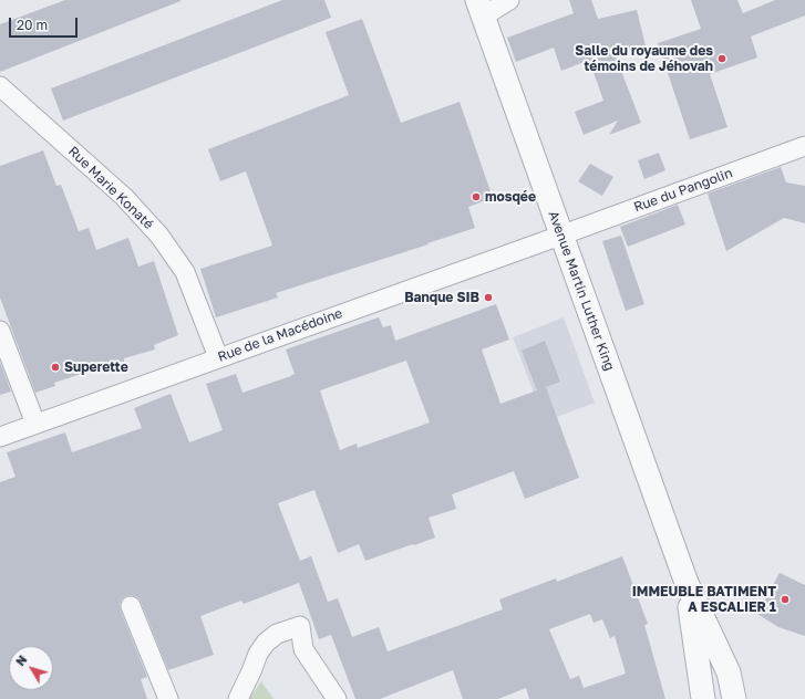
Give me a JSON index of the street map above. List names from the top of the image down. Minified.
{"streets":{"street":["Rue Marie Konaté","Rue du Pangolin","Avenue Martin Luther King","Rue de la Macédoine"]},"crossings":[["Rue Marie Konaté","Rue de la Macédoine"],["Rue du Pangolin","Avenue Martin Luther King"],["Rue du Pangolin","Rue de la Macédoine"],["Avenue Martin Luther King","Rue de la Macédoine"]],"places":["Salle du royaume des témoins de Jéhovah","mosqée","Banque SIB","Superette","IMMEUBLE BATIMENT A ESCALIER 1"],"scale_bar":"20 m","north":"top left"}
